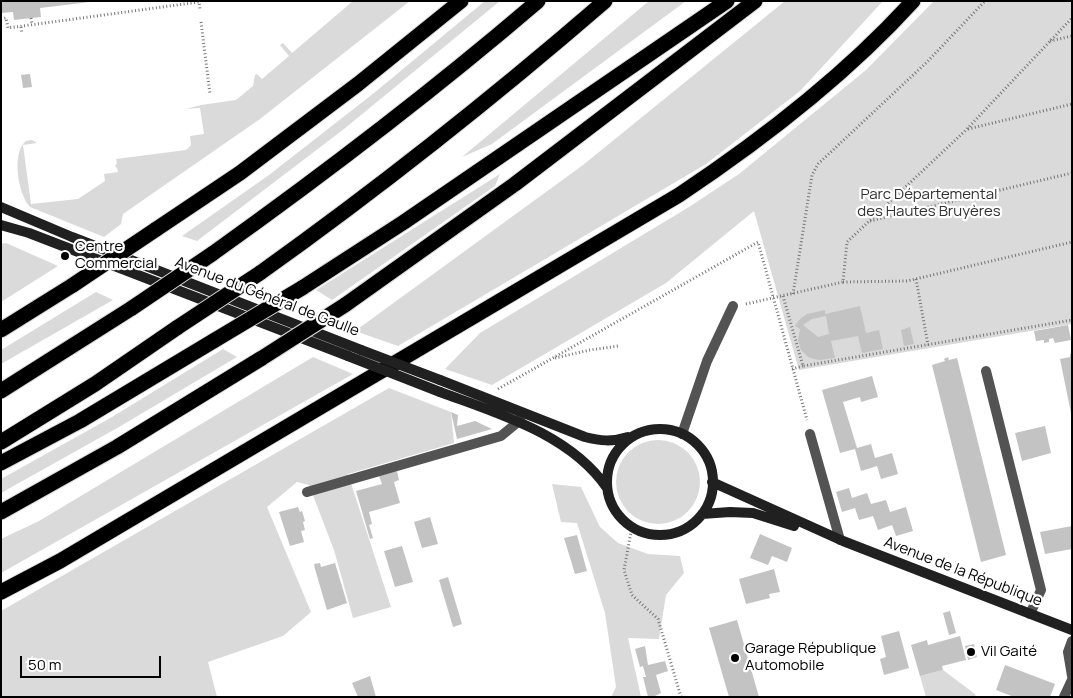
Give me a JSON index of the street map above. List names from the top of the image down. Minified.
{"streets":{"main road":["Avenue du Général de Gaulle","Avenue de la République"]},"parks":["Parc Départemental des Hautes Bruyères"],"places":["Centre Commercial","Vil Gaité","Garage République Automobile"],"scale_bar":"50 m"}
